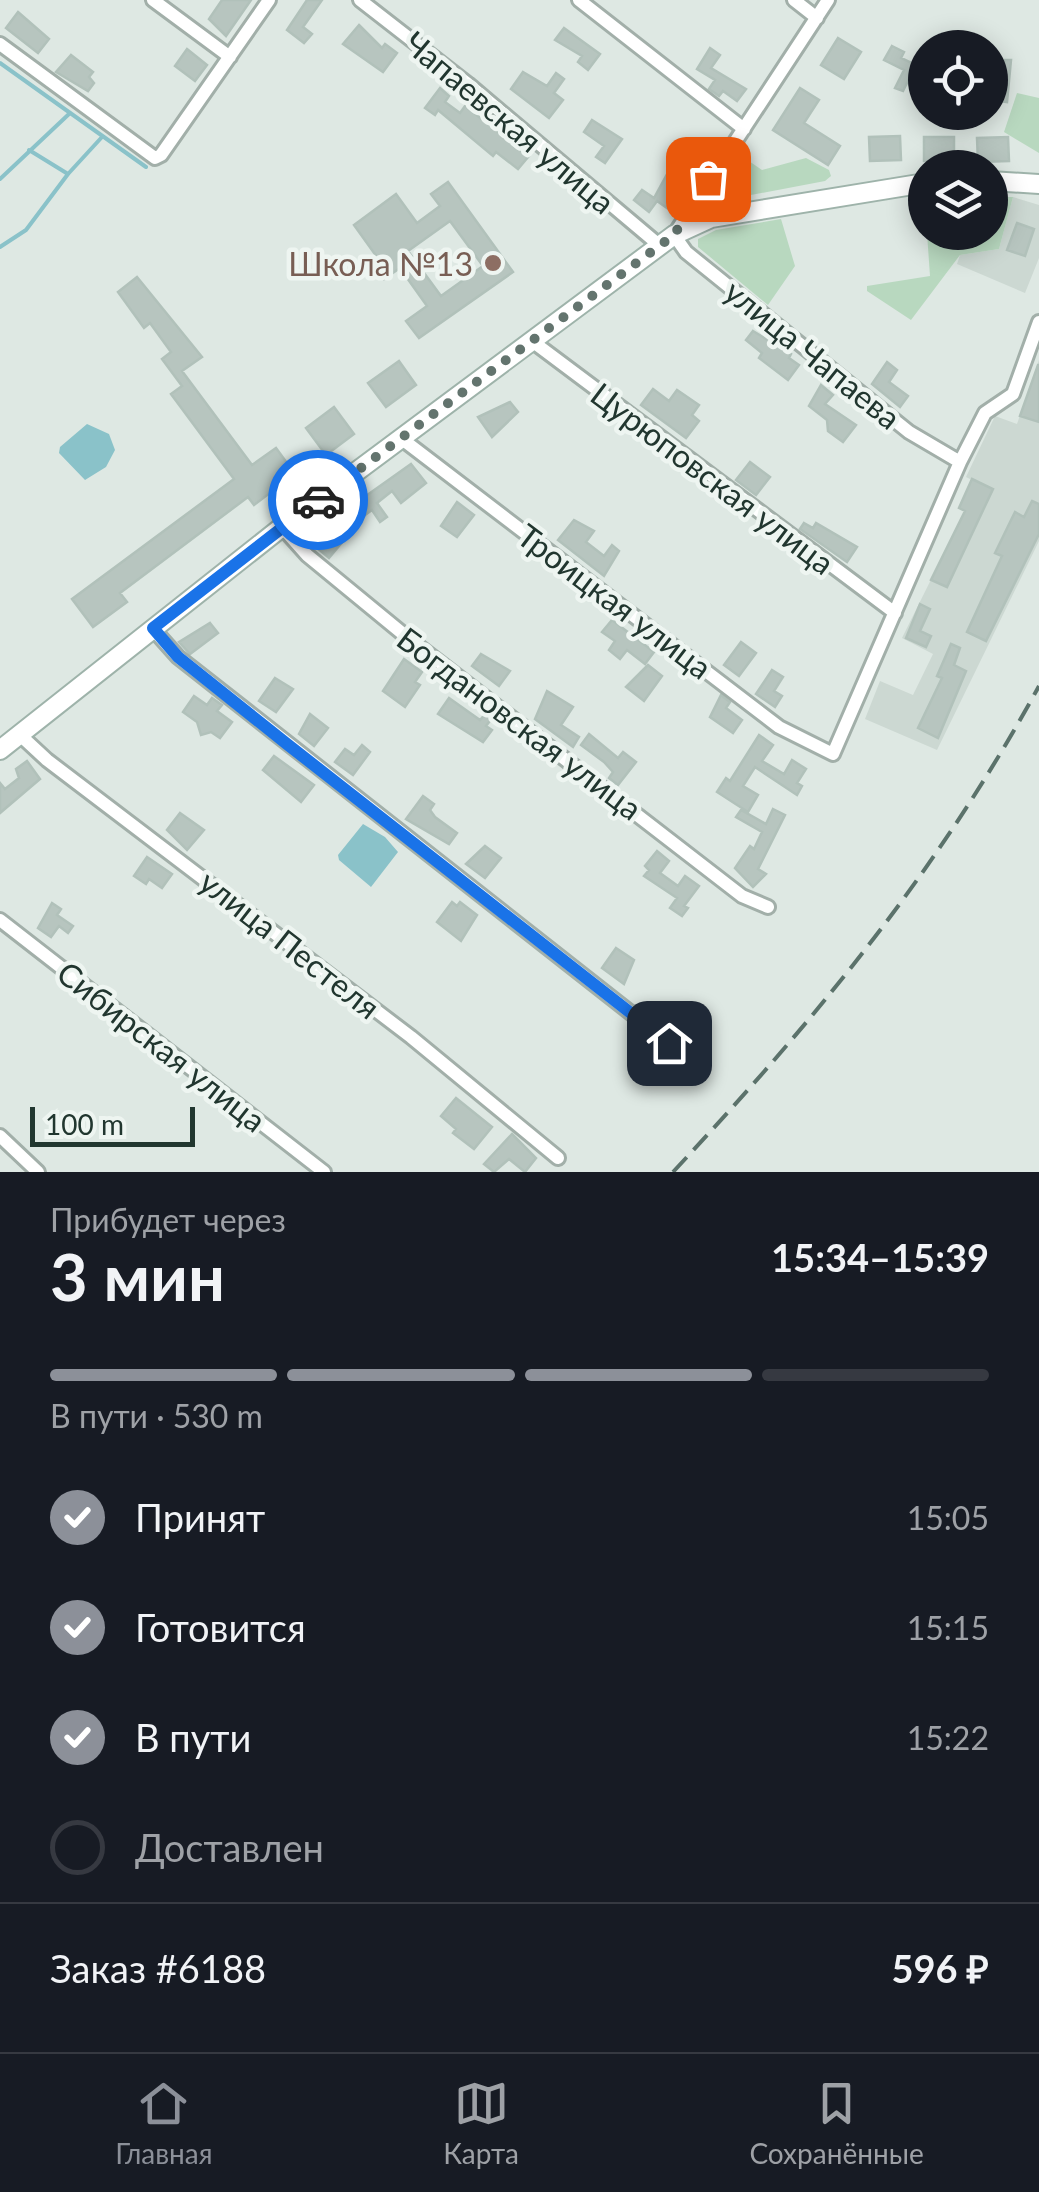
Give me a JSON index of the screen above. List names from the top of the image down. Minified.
{"streets":{"street":["Чапаевская улица","улица Чапаева","Цурюповская улица","Троицкая улица","Богдановская улица","улица Пестеля","Сибирская улица"]},"crossings":[["Чапаевская улица","улица Чапаева"],["Цурюповская улица","Троицкая улица"]],"places":["Школа №13"],"scale_bar":"100 m","page":{"scale":"100 m","heading":["3 мин","Прибудет через","15:34–15:39"],"panel":["Заказ #6188","596 ₽"],"bar":"В пути · 530 m","list":[["Принят","15:05"],["Готовится","15:15"],["В пути","15:22"],"Доставлен"],"tabs":["Главная","Карта","Сохранённые"]}}
